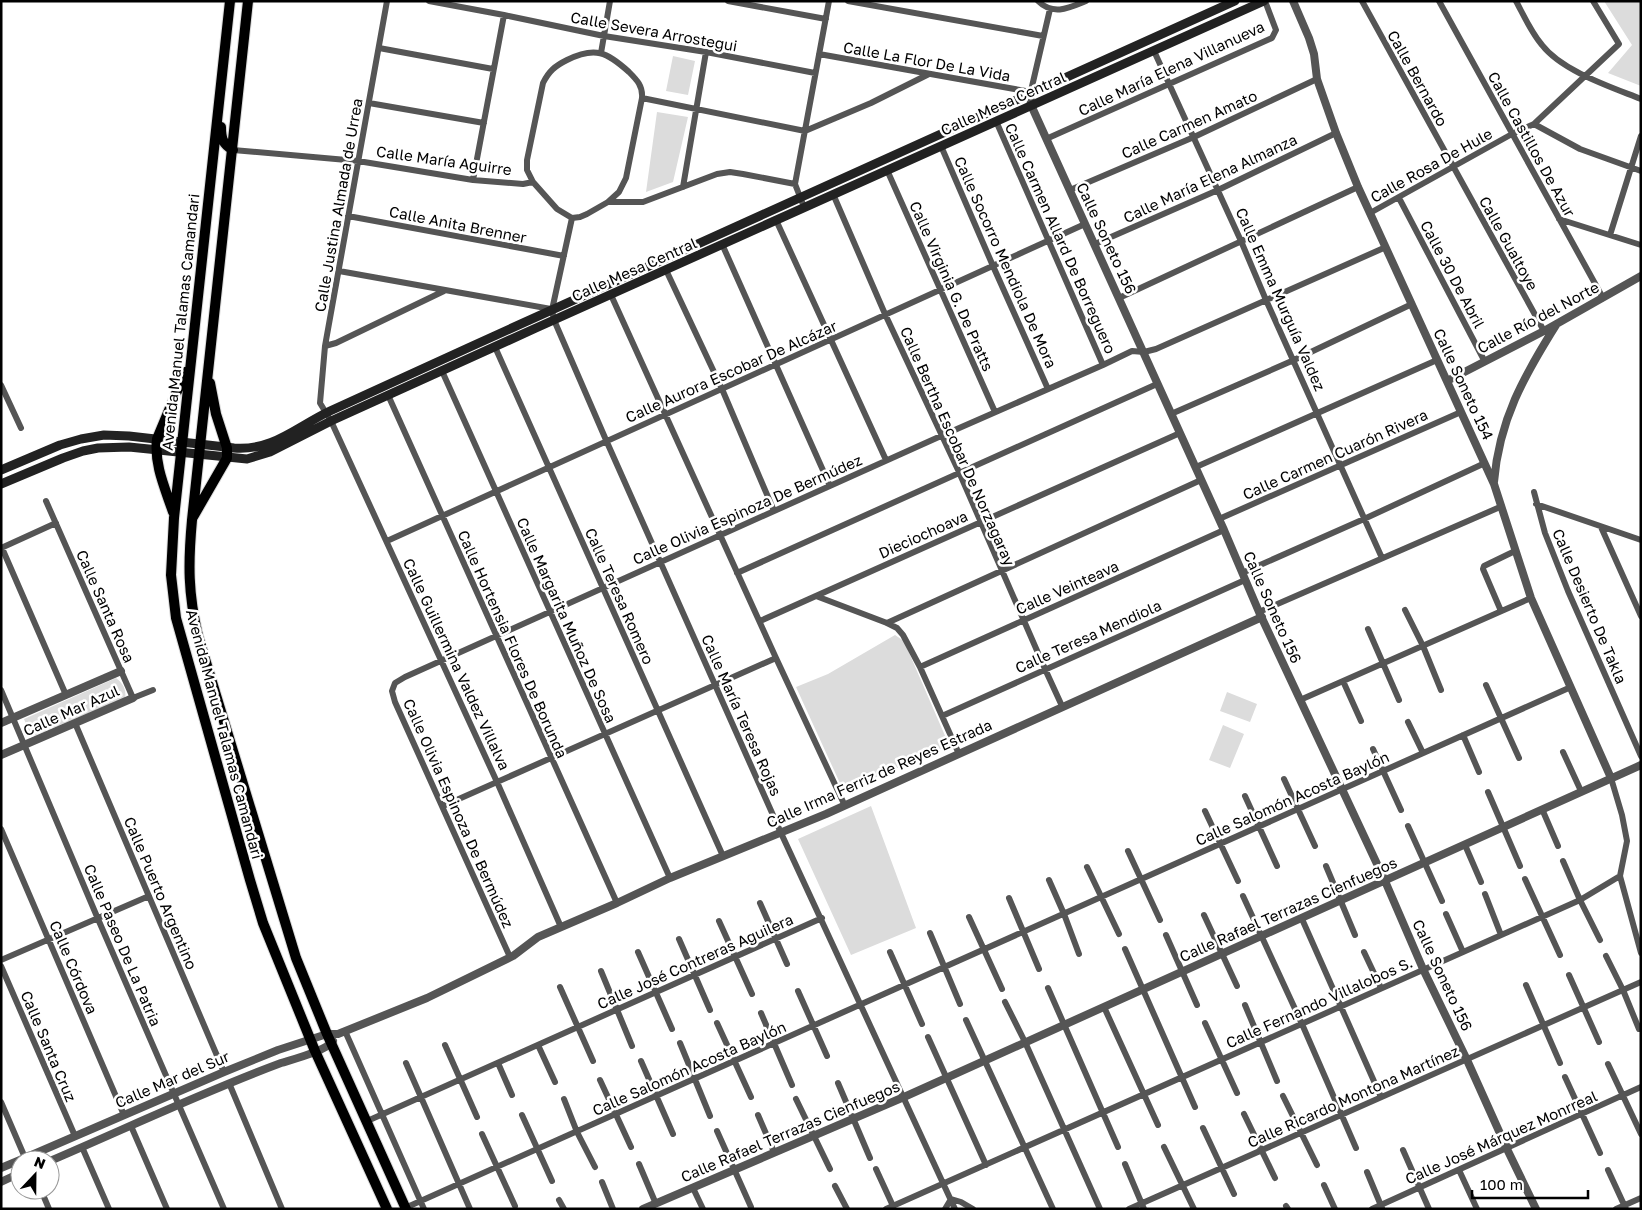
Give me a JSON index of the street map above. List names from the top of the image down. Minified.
{"streets":{"main road":["Calle Mesa Central","Avenida Manuel Talamas Camandari"],"street":["Calle Severa Arrostegui","Calle La Flor De La Vida","Calle María Elena Villanueva","Calle Bernardo","Calle Carmen Amato","Calle Castillos De Azur","Calle María Aguirre","Calle Rosa De Hule","Calle María Elena Almanza","Calle Justina Almada de Urrea","Calle Anita Brenner","Calle Carmen Allard De Borreguero","Calle Soneto 156","Calle Gualtoye","Calle Socorro Mendiola De Mora","Calle 30 De Abril","Calle Virginia G. De Pratts","Calle Emma Murguía Valdez","Calle Río del Norte","Calle Aurora Escobar De Alcázar","Calle Soneto 154","Calle Bertha Escobar De Norzagaray","Calle Carmen Cuarón Rivera","Calle Olivia Espinoza De Bermúdez","Dieciochoava","Calle Veinteava","Calle Teresa Romero","Calle Santa Rosa","Calle Desierto De Takla","Calle Margarita Muñoz De Sosa","Calle Teresa Mendiola","Calle Hortensia Flores De Borunda","Calle Guillermina Valdez Villalva","Calle Mar Azul","Calle María Teresa Rojas","Calle Irma Ferriz de Reyes Estrada","Calle Salomón Acosta Baylón","Calle Puerto Argentino","Calle Rafael Terrazas Cienfuegos","Calle Paseo De La Patria","Calle José Contreras Aguilera","Calle Córdova","Calle Fernando Villalobos S.","Calle Santa Cruz","Calle Mar del Sur","Calle Ricardo Montona Martínez","Calle José Márquez Monrreal"]},"crossings":[["Calle La Flor De La Vida","Calle Mesa Central"],["Calle La Flor De La Vida","Calle Soneto 156"],["Calle María Elena Villanueva","Calle Mesa Central"],["Calle María Elena Villanueva","Calle Soneto 156"],["Calle María Elena Villanueva","Calle Emma Murguía Valdez"],["Calle Bernardo","Calle Rosa De Hule"],["Calle Bernardo","Calle Gualtoye"],["Calle Mesa Central","Calle Justina Almada de Urrea"],["Calle Mesa Central","Calle Carmen Allard De Borreguero"],["Calle Mesa Central","Calle Soneto 156"],["Calle Mesa Central","Calle Socorro Mendiola De Mora"],["Calle Mesa Central","Calle Virginia G. De Pratts"],["Calle Mesa Central","Calle Emma Murguía Valdez"],["Calle Mesa Central","Avenida Manuel Talamas Camandari"],["Calle Mesa Central","Calle Bertha Escobar De Norzagaray"],["Calle Mesa Central","Calle Teresa Romero"],["Calle Mesa Central","Calle Margarita Muñoz De Sosa"],["Calle Mesa Central","Calle Hortensia Flores De Borunda"],["Calle Mesa Central","Calle Guillermina Valdez Villalva"],["Calle Mesa Central","Calle María Teresa Rojas"],["Calle Carmen Amato","Calle Soneto 156"],["Calle Carmen Amato","Calle Emma Murguía Valdez"],["Calle Carmen Amato","Calle Soneto 154"],["Calle Castillos De Azur","Calle Rosa De Hule"],["Calle Castillos De Azur","Calle Río del Norte"],["Calle María Aguirre","Calle Justina Almada de Urrea"],["Calle María Aguirre","Avenida Manuel Talamas Camandari"],["Calle Rosa De Hule","Calle Gualtoye"],["Calle Rosa De Hule","Calle 30 De Abril"],["Calle Rosa De Hule","Calle Soneto 154"],["Calle María Elena Almanza","Calle Soneto 156"],["Calle María Elena Almanza","Calle Emma Murguía Valdez"],["Calle María Elena Almanza","Calle Soneto 154"],["Calle Justina Almada de Urrea","Calle Anita Brenner"],["Calle Justina Almada de Urrea","Calle Guillermina Valdez Villalva"],["Calle Carmen Allard De Borreguero","Calle Aurora Escobar De Alcázar"],["Calle Carmen Allard De Borreguero","Calle Olivia Espinoza De Bermúdez"],["Calle Soneto 156","Calle Aurora Escobar De Alcázar"],["Calle Soneto 156","Calle Carmen Cuarón Rivera"],["Calle Soneto 156","Calle Olivia Espinoza De Bermúdez"],["Calle Soneto 156","Dieciochoava"],["Calle Soneto 156","Calle Veinteava"],["Calle Soneto 156","Calle Teresa Mendiola"],["Calle Soneto 156","Calle Irma Ferriz de Reyes Estrada"],["Calle Soneto 156","Calle Salomón Acosta Baylón"],["Calle Soneto 156","Calle Rafael Terrazas Cienfuegos"],["Calle Soneto 156","Calle Fernando Villalobos S."],["Calle Soneto 156","Calle Ricardo Montona Martínez"],["Calle Soneto 156","Calle José Márquez Monrreal"],["Calle Gualtoye","Calle Río del Norte"],["Calle Socorro Mendiola De Mora","Calle Aurora Escobar De Alcázar"],["Calle Socorro Mendiola De Mora","Calle Olivia Espinoza De Bermúdez"],["Calle 30 De Abril","Calle Río del Norte"],["Calle Virginia G. De Pratts","Calle Aurora Escobar De Alcázar"],["Calle Virginia G. De Pratts","Calle Olivia Espinoza De Bermúdez"],["Calle Emma Murguía Valdez","Calle Carmen Cuarón Rivera"],["Calle Emma Murguía Valdez","Calle Olivia Espinoza De Bermúdez"],["Calle Emma Murguía Valdez","Calle Teresa Mendiola"],["Calle Río del Norte","Calle Soneto 154"],["Avenida Manuel Talamas Camandari","Calle Salomón Acosta Baylón"],["Avenida Manuel Talamas Camandari","Calle José Contreras Aguilera"],["Avenida Manuel Talamas Camandari","Calle Mar del Sur"],["Calle Aurora Escobar De Alcázar","Calle Bertha Escobar De Norzagaray"],["Calle Aurora Escobar De Alcázar","Calle Teresa Romero"],["Calle Aurora Escobar De Alcázar","Calle Margarita Muñoz De Sosa"],["Calle Aurora Escobar De Alcázar","Calle Hortensia Flores De Borunda"],["Calle Aurora Escobar De Alcázar","Calle Guillermina Valdez Villalva"],["Calle Aurora Escobar De Alcázar","Calle María Teresa Rojas"],["Calle Soneto 154","Calle Carmen Cuarón Rivera"],["Calle Soneto 154","Calle Olivia Espinoza De Bermúdez"],["Calle Soneto 154","Calle Teresa Mendiola"],["Calle Soneto 154","Calle Salomón Acosta Baylón"],["Calle Soneto 154","Calle Rafael Terrazas Cienfuegos"],["Calle Bertha Escobar De Norzagaray","Calle Olivia Espinoza De Bermúdez"],["Calle Bertha Escobar De Norzagaray","Dieciochoava"],["Calle Bertha Escobar De Norzagaray","Calle Veinteava"],["Calle Bertha Escobar De Norzagaray","Calle Teresa Mendiola"],["Calle Bertha Escobar De Norzagaray","Calle Irma Ferriz de Reyes Estrada"],["Calle Olivia Espinoza De Bermúdez","Calle Teresa Romero"],["Calle Olivia Espinoza De Bermúdez","Calle Margarita Muñoz De Sosa"],["Calle Olivia Espinoza De Bermúdez","Calle Hortensia Flores De Borunda"],["Calle Olivia Espinoza De Bermúdez","Calle Guillermina Valdez Villalva"],["Calle Olivia Espinoza De Bermúdez","Calle María Teresa Rojas"],["Calle Olivia Espinoza De Bermúdez","Calle Irma Ferriz de Reyes Estrada"],["Calle Olivia Espinoza De Bermúdez","Calle Mar del Sur"],["Dieciochoava","Calle Irma Ferriz de Reyes Estrada"],["Calle Veinteava","Calle Irma Ferriz de Reyes Estrada"],["Calle Teresa Romero","Calle Irma Ferriz de Reyes Estrada"],["Calle Santa Rosa","Calle Mar Azul"],["Calle Margarita Muñoz De Sosa","Calle Irma Ferriz de Reyes Estrada"],["Calle Teresa Mendiola","Calle Irma Ferriz de Reyes Estrada"],["Calle Hortensia Flores De Borunda","Calle Irma Ferriz de Reyes Estrada"],["Calle Guillermina Valdez Villalva","Calle Irma Ferriz de Reyes Estrada"],["Calle Mar Azul","Calle Puerto Argentino"],["Calle Mar Azul","Calle Paseo De La Patria"],["Calle María Teresa Rojas","Calle Irma Ferriz de Reyes Estrada"],["Calle María Teresa Rojas","Calle Salomón Acosta Baylón"],["Calle María Teresa Rojas","Calle Rafael Terrazas Cienfuegos"],["Calle María Teresa Rojas","Calle José Contreras Aguilera"],["Calle María Teresa Rojas","Calle Fernando Villalobos S."],["Calle Irma Ferriz de Reyes Estrada","Calle Mar del Sur"],["Calle Puerto Argentino","Calle Mar del Sur"],["Calle Paseo De La Patria","Calle Mar del Sur"],["Calle Córdova","Calle Mar del Sur"],["Calle Santa Cruz","Calle Mar del Sur"]],"scale_bar":"100 m","north":"top"}
